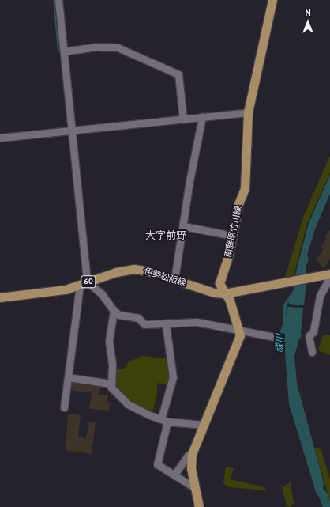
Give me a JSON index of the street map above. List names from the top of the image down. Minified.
{"streets":{"main road":["南藤原竹川線","伊勢松阪線","60"]},"crossings":[["南藤原竹川線","伊勢松阪線"]],"districts":["大字前野"],"water":["祓川"],"north":"top"}
